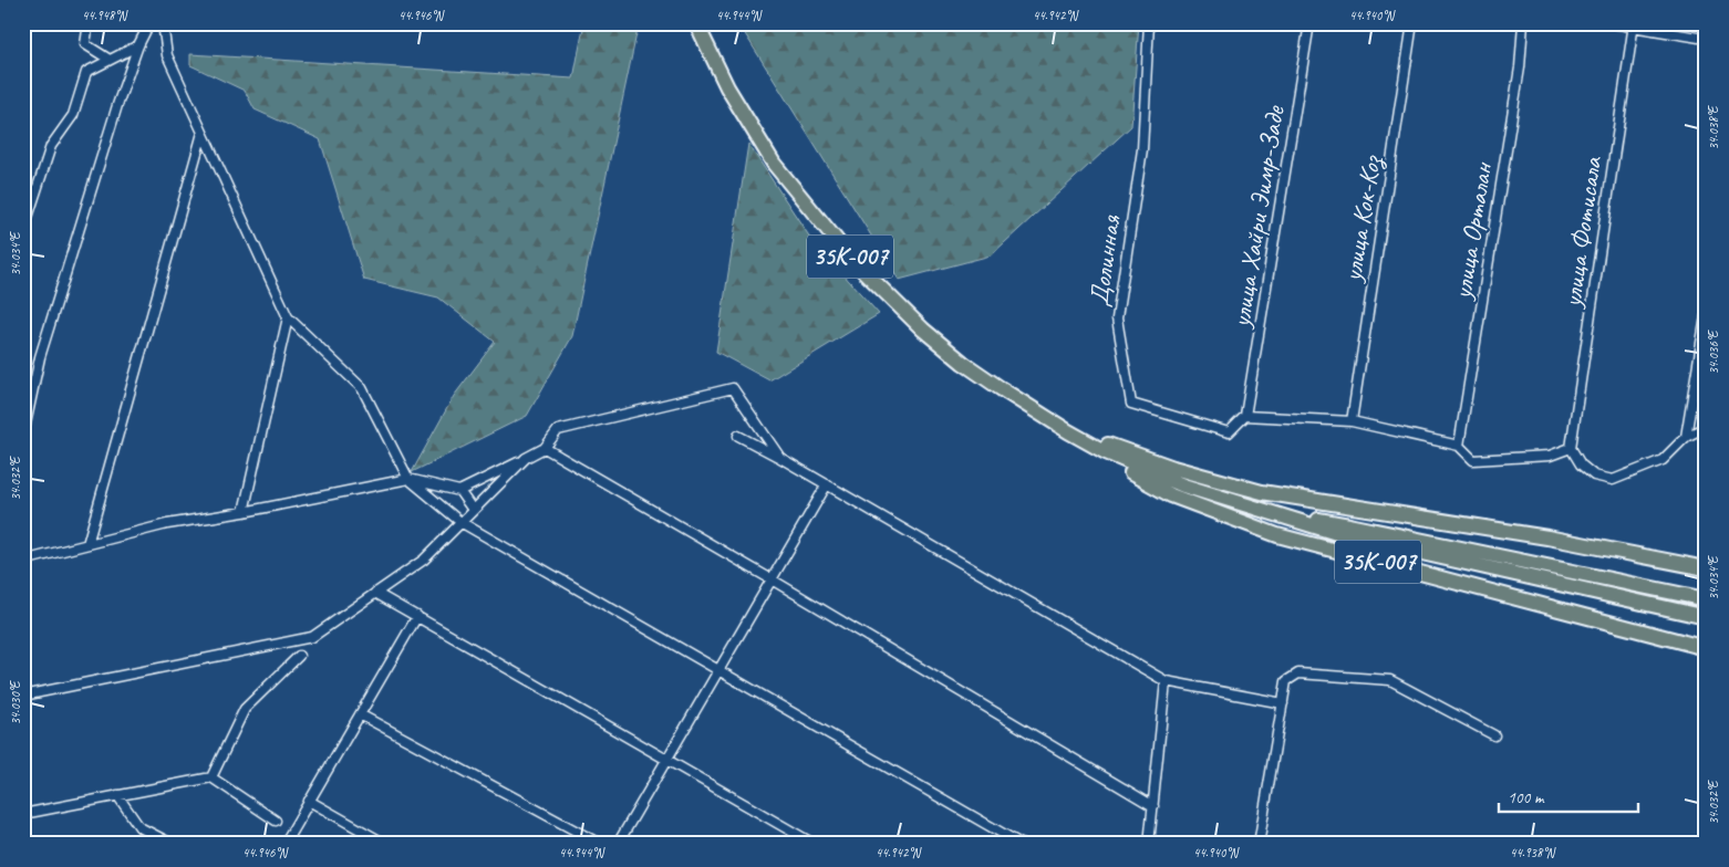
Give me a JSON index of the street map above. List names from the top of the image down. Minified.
{"streets":{"main road":["35К-007"],"street":["улица Хайри Эимр-Заде","улица Кок-Коз","улица Орталан","улица Фотисала","Долинная"]},"crossings":[["улица Хайри Эимр-Заде","Долинная"]],"scale_bar":"100 m","coordinates":["44.948°N","44.946°N","44.944°N","44.942°N","44.940°N","34.038°E","34.034°E","34.036°E","34.032°E","34.030°E","44.938°N"]}
